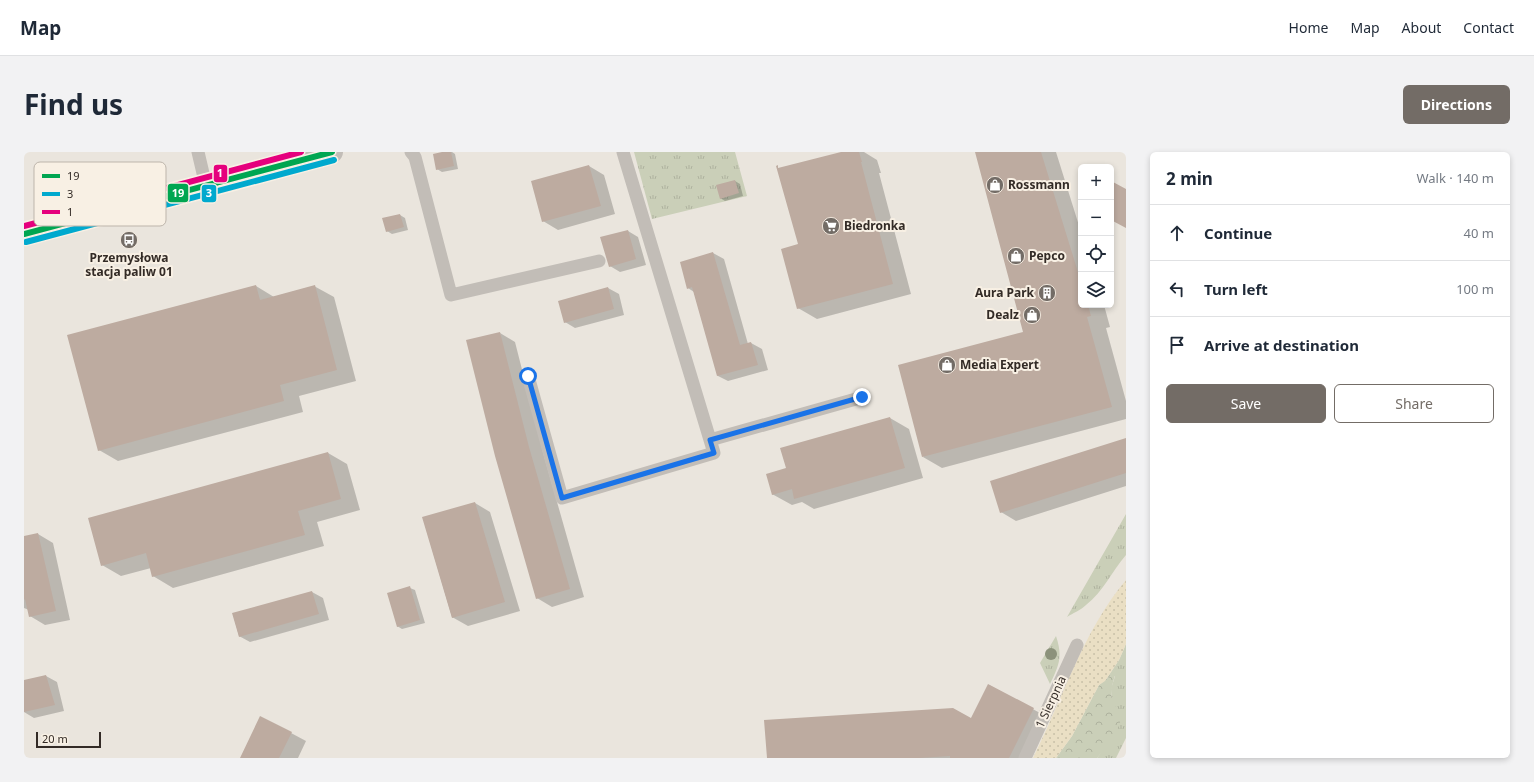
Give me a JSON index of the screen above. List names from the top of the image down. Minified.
{"streets":{"lane":["1 Sierpnia"]},"places":{"shop":["Rossmann","Pepco","Dealz","Media Expert"],"supermarket":["Biedronka"],"bus stop":["Przemysłowa stacja paliw 01"],"building":["Aura Park"]},"lines":["transit line 19","transit line 1","transit line 3"],"legend":["19","3","1"],"scale_bar":"20 m","page":{"header":"Map","nav":["Home","Map","About","Contact"],"title":"Find us","buttons":["Directions",["Save","Share"]],"heading":["2 min","Walk · 140 m"],"map_buttons":["+","−"],"list":[["Continue","40 m"],["Turn left","100 m"],"Arrive at destination"],"scale":"20 m"}}
